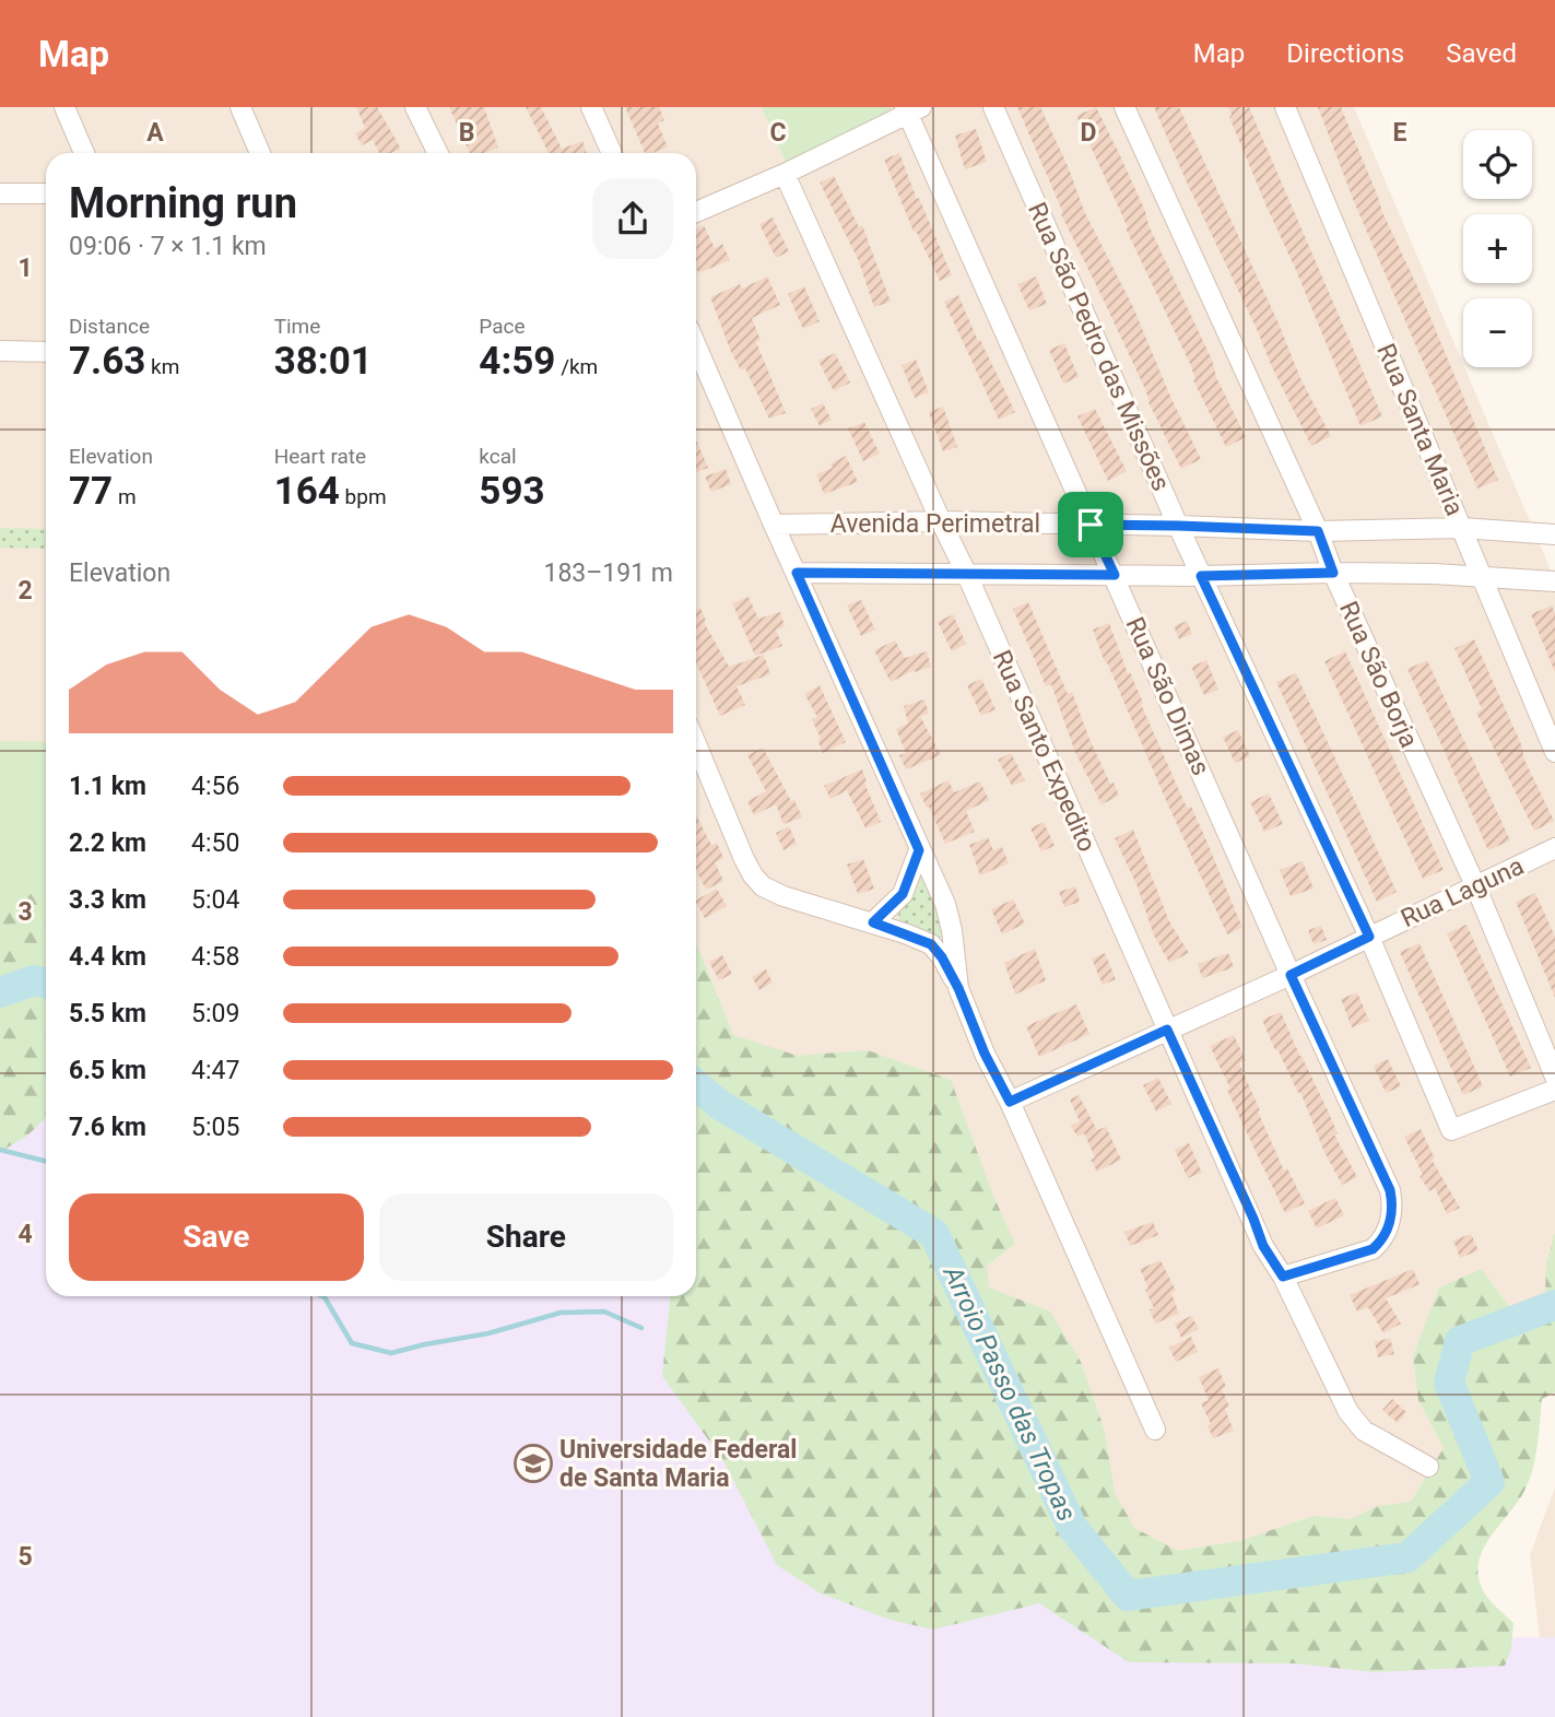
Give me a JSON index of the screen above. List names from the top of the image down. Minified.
{"streets":{"street":["Rua São Pedro das Missões","Rua Santa Maria","Avenida Perimetral","Rua São Borja","Rua São Dimas","Rua Santo Expedito","Rua Laguna"]},"crossings":[["Rua São Pedro das Missões","Avenida Perimetral"],["Rua São Pedro das Missões","Rua Laguna"],["Rua Santa Maria","Avenida Perimetral"],["Avenida Perimetral","Rua São Borja"],["Avenida Perimetral","Rua São Dimas"],["Avenida Perimetral","Rua Santo Expedito"],["Rua São Borja","Rua Laguna"],["Rua São Dimas","Rua Santo Expedito"],["Rua São Dimas","Rua Laguna"],["Rua Santo Expedito","Rua Laguna"]],"water":["Arroio Passo das Tropas"],"places":{"school or university":["Universidade Federal de Santa Maria"]},"page":{"header":"Map","nav":["Map","Directions","Saved"],"map_buttons":["+","−"],"heading":["Morning run","09:06 · 7 × 1.1 km"],"stats":[["Distance","7.63 km"],["Time","38:01"],["Pace","4:59 /km"],["Elevation","77 m"],["Heart rate","164 bpm"],["kcal","593"]],"chart":["Elevation","183–191 m"],"list":[{"name":"1.1 km","note":"4:56"},{"name":"2.2 km","note":"4:50"},{"name":"3.3 km","note":"5:04"},{"name":"4.4 km","note":"4:58"},{"name":"5.5 km","note":"5:09"},{"name":"6.5 km","note":"4:47"},{"name":"7.6 km","note":"5:05"}],"buttons":["Save","Share"]},"grid":{"columns":["A","B","C","D","E"],"rows":["1","2","3","4","5"]}}
